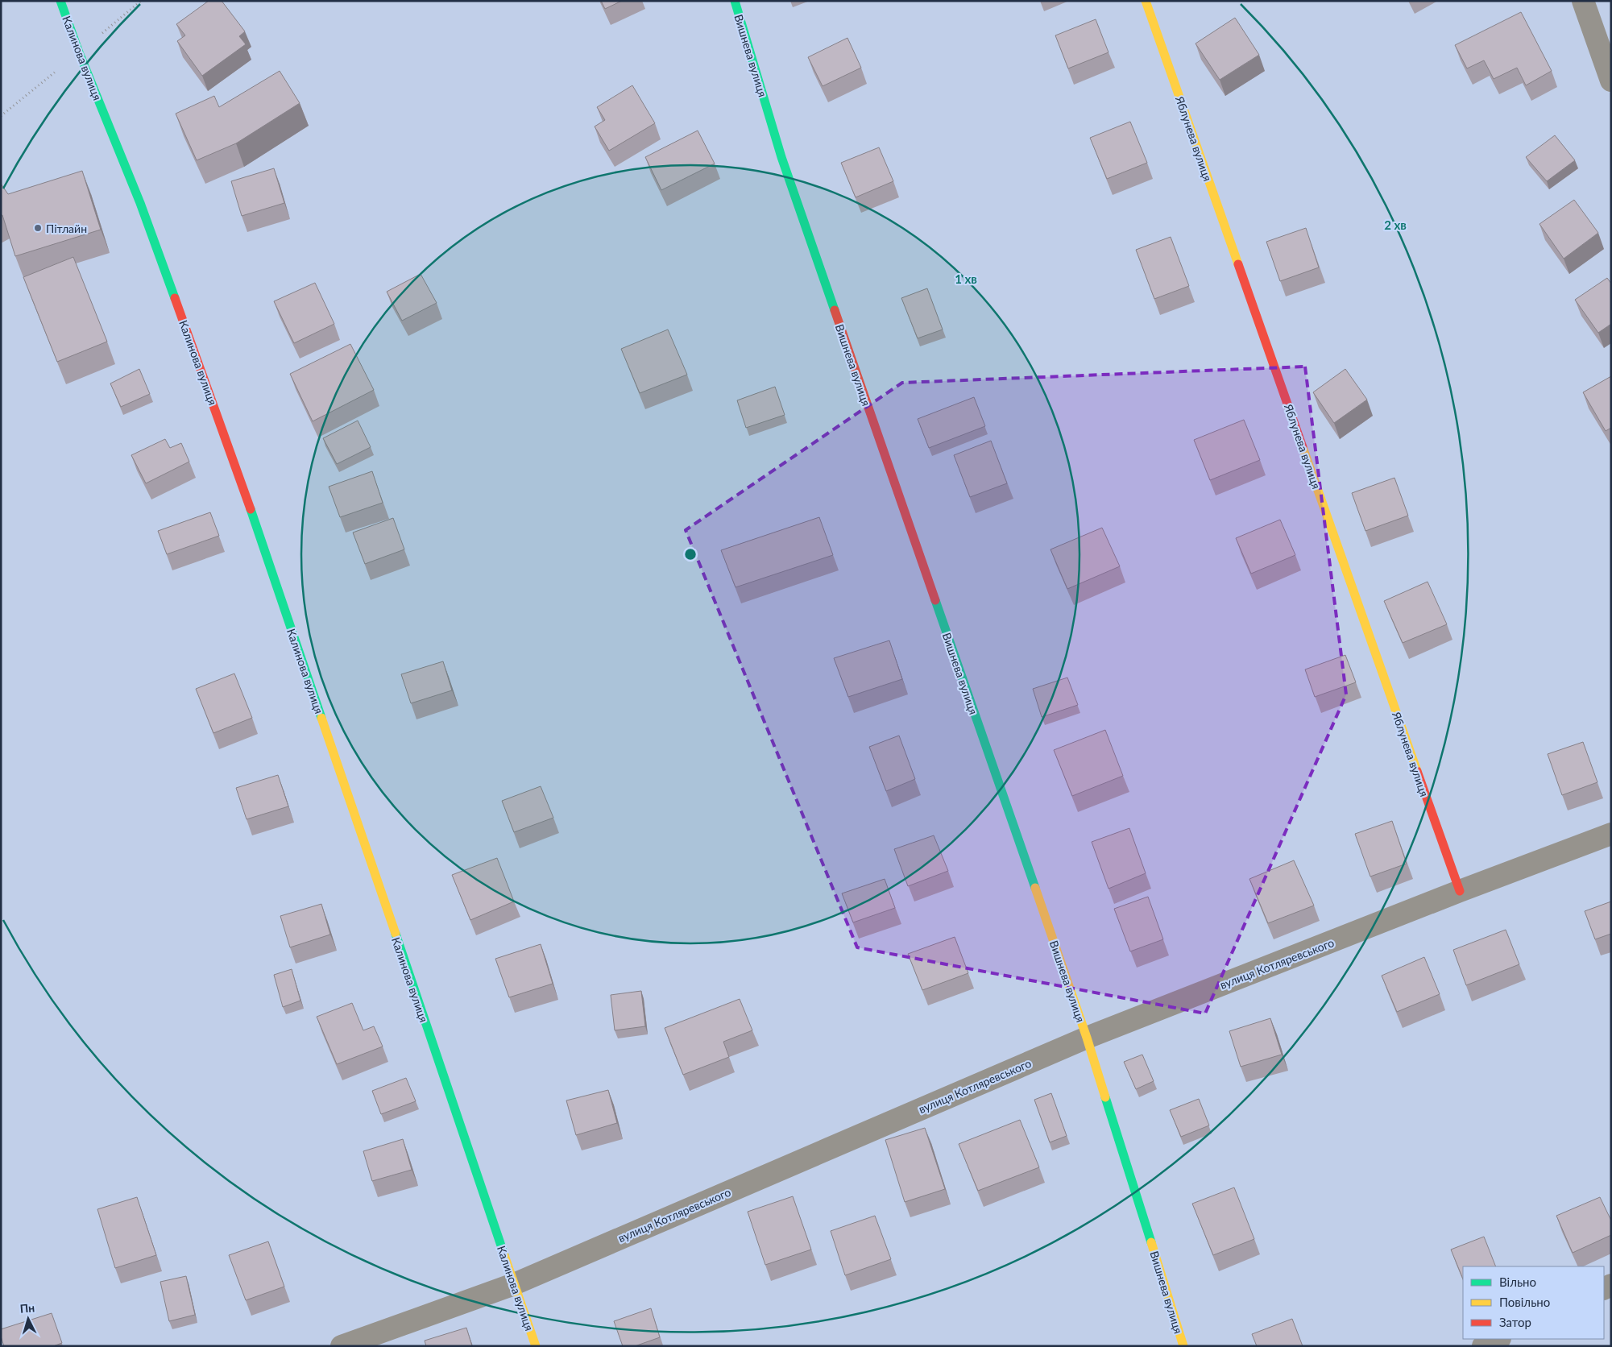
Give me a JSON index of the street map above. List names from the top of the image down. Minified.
{"streets":{"street":["Вишнева вулиця","Калинова вулиця","Яблунева вулиця","вулиця Котляревського"]},"crossings":[["Вишнева вулиця","вулиця Котляревського"],["Калинова вулиця","вулиця Котляревського"],["Яблунева вулиця","вулиця Котляревського"]],"places":["Пітлайн"],"legend":["Вільно","Повільно","Затор"],"north":"top","rings":["2 хв","1 хв"]}
